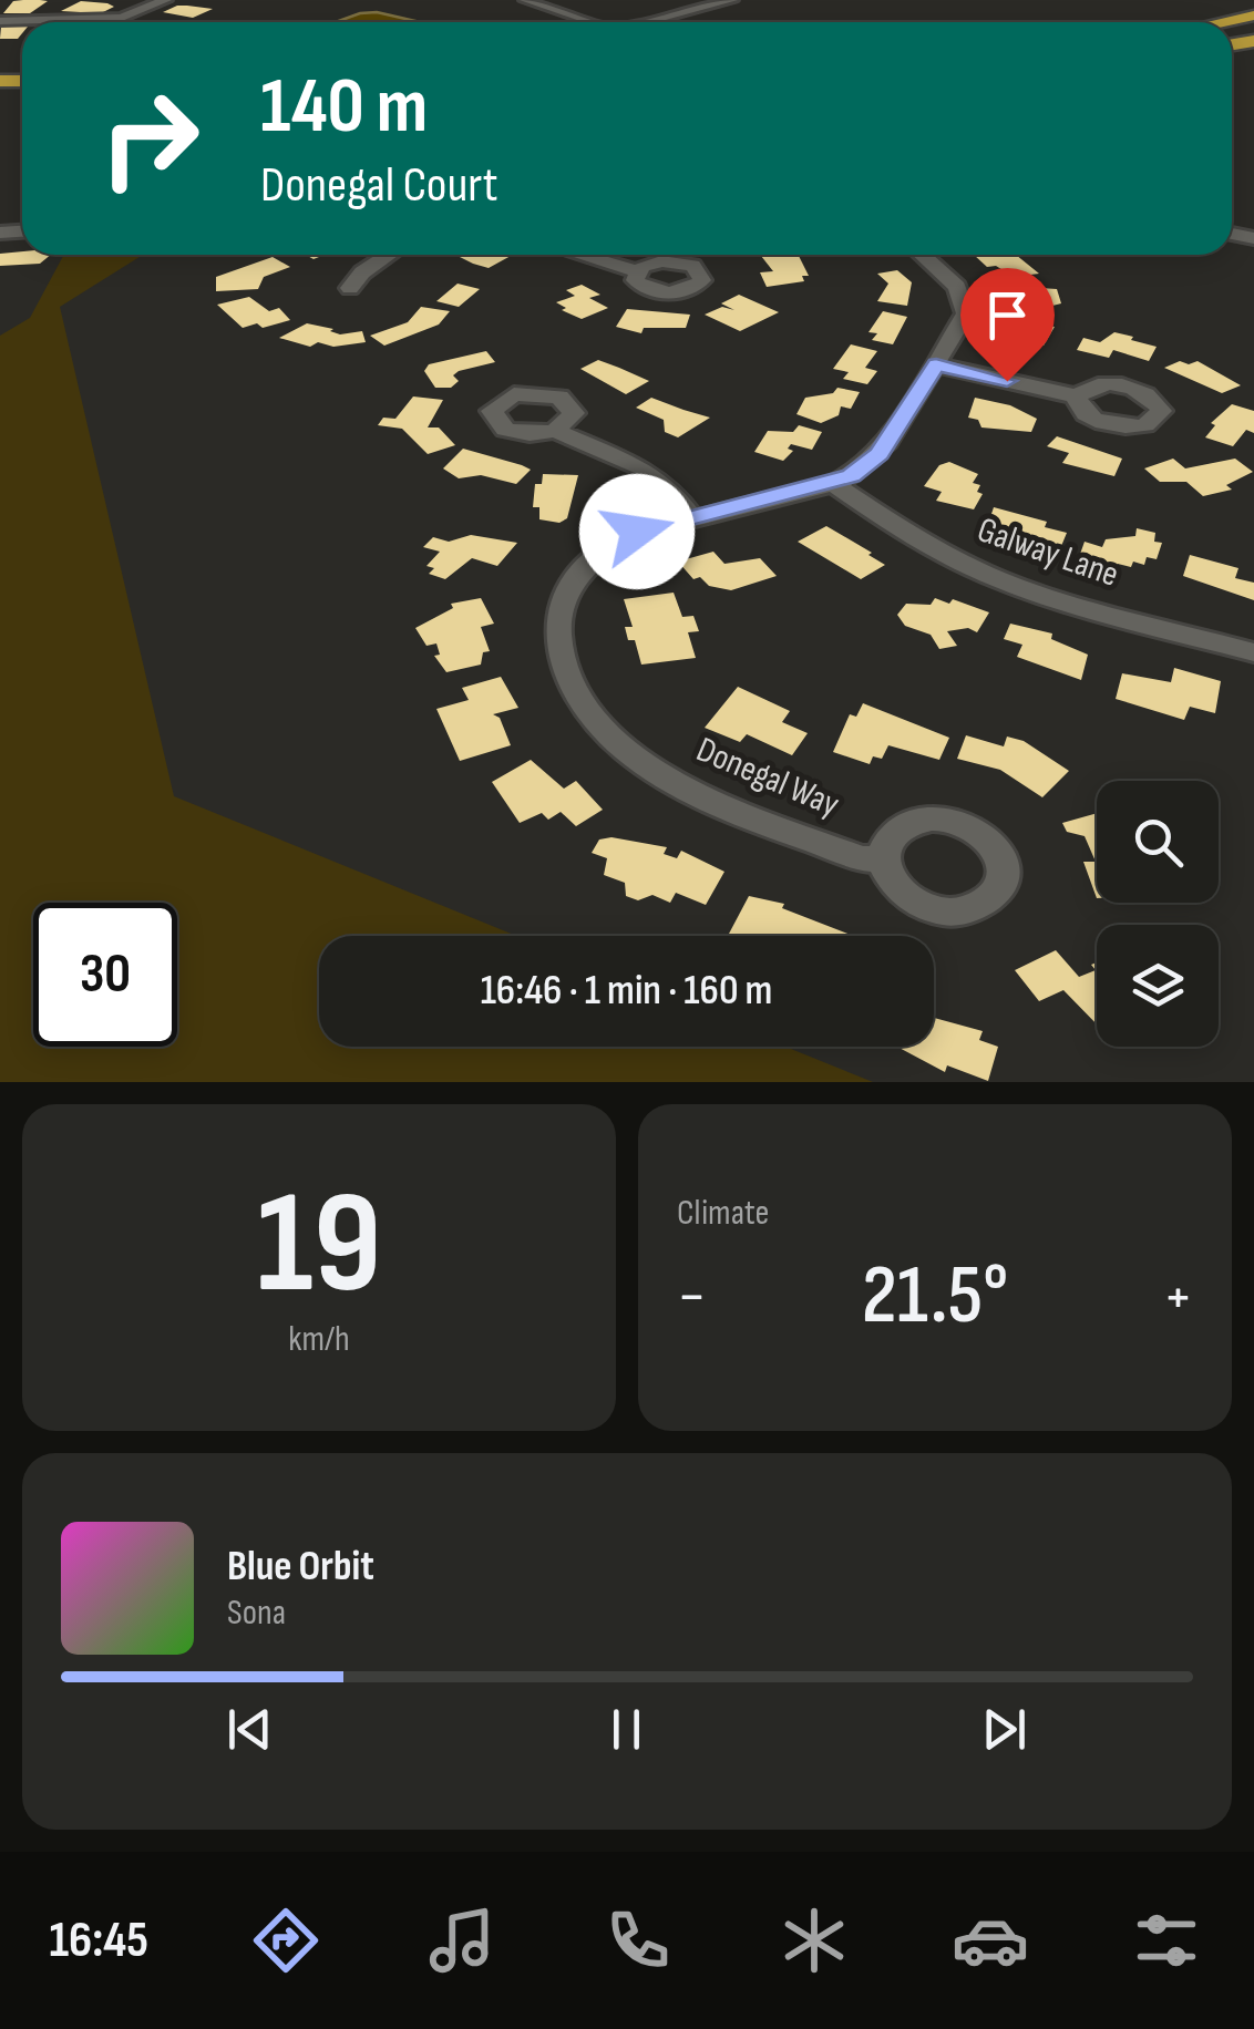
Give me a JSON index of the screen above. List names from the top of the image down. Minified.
{"streets":{"street":["Galway Lane","Donegal Way"]},"crossings":[["Galway Lane","Donegal Way"]],"page":{"turn":["140 m","Donegal Court"],"limit":"30","trip":"16:46 · 1 min · 160 m","tile":[["19","km/h"],"Climate"],"heat":["−","21.5°","+"],"song":["Blue Orbit","Sona"],"tabs":"16:45"}}
